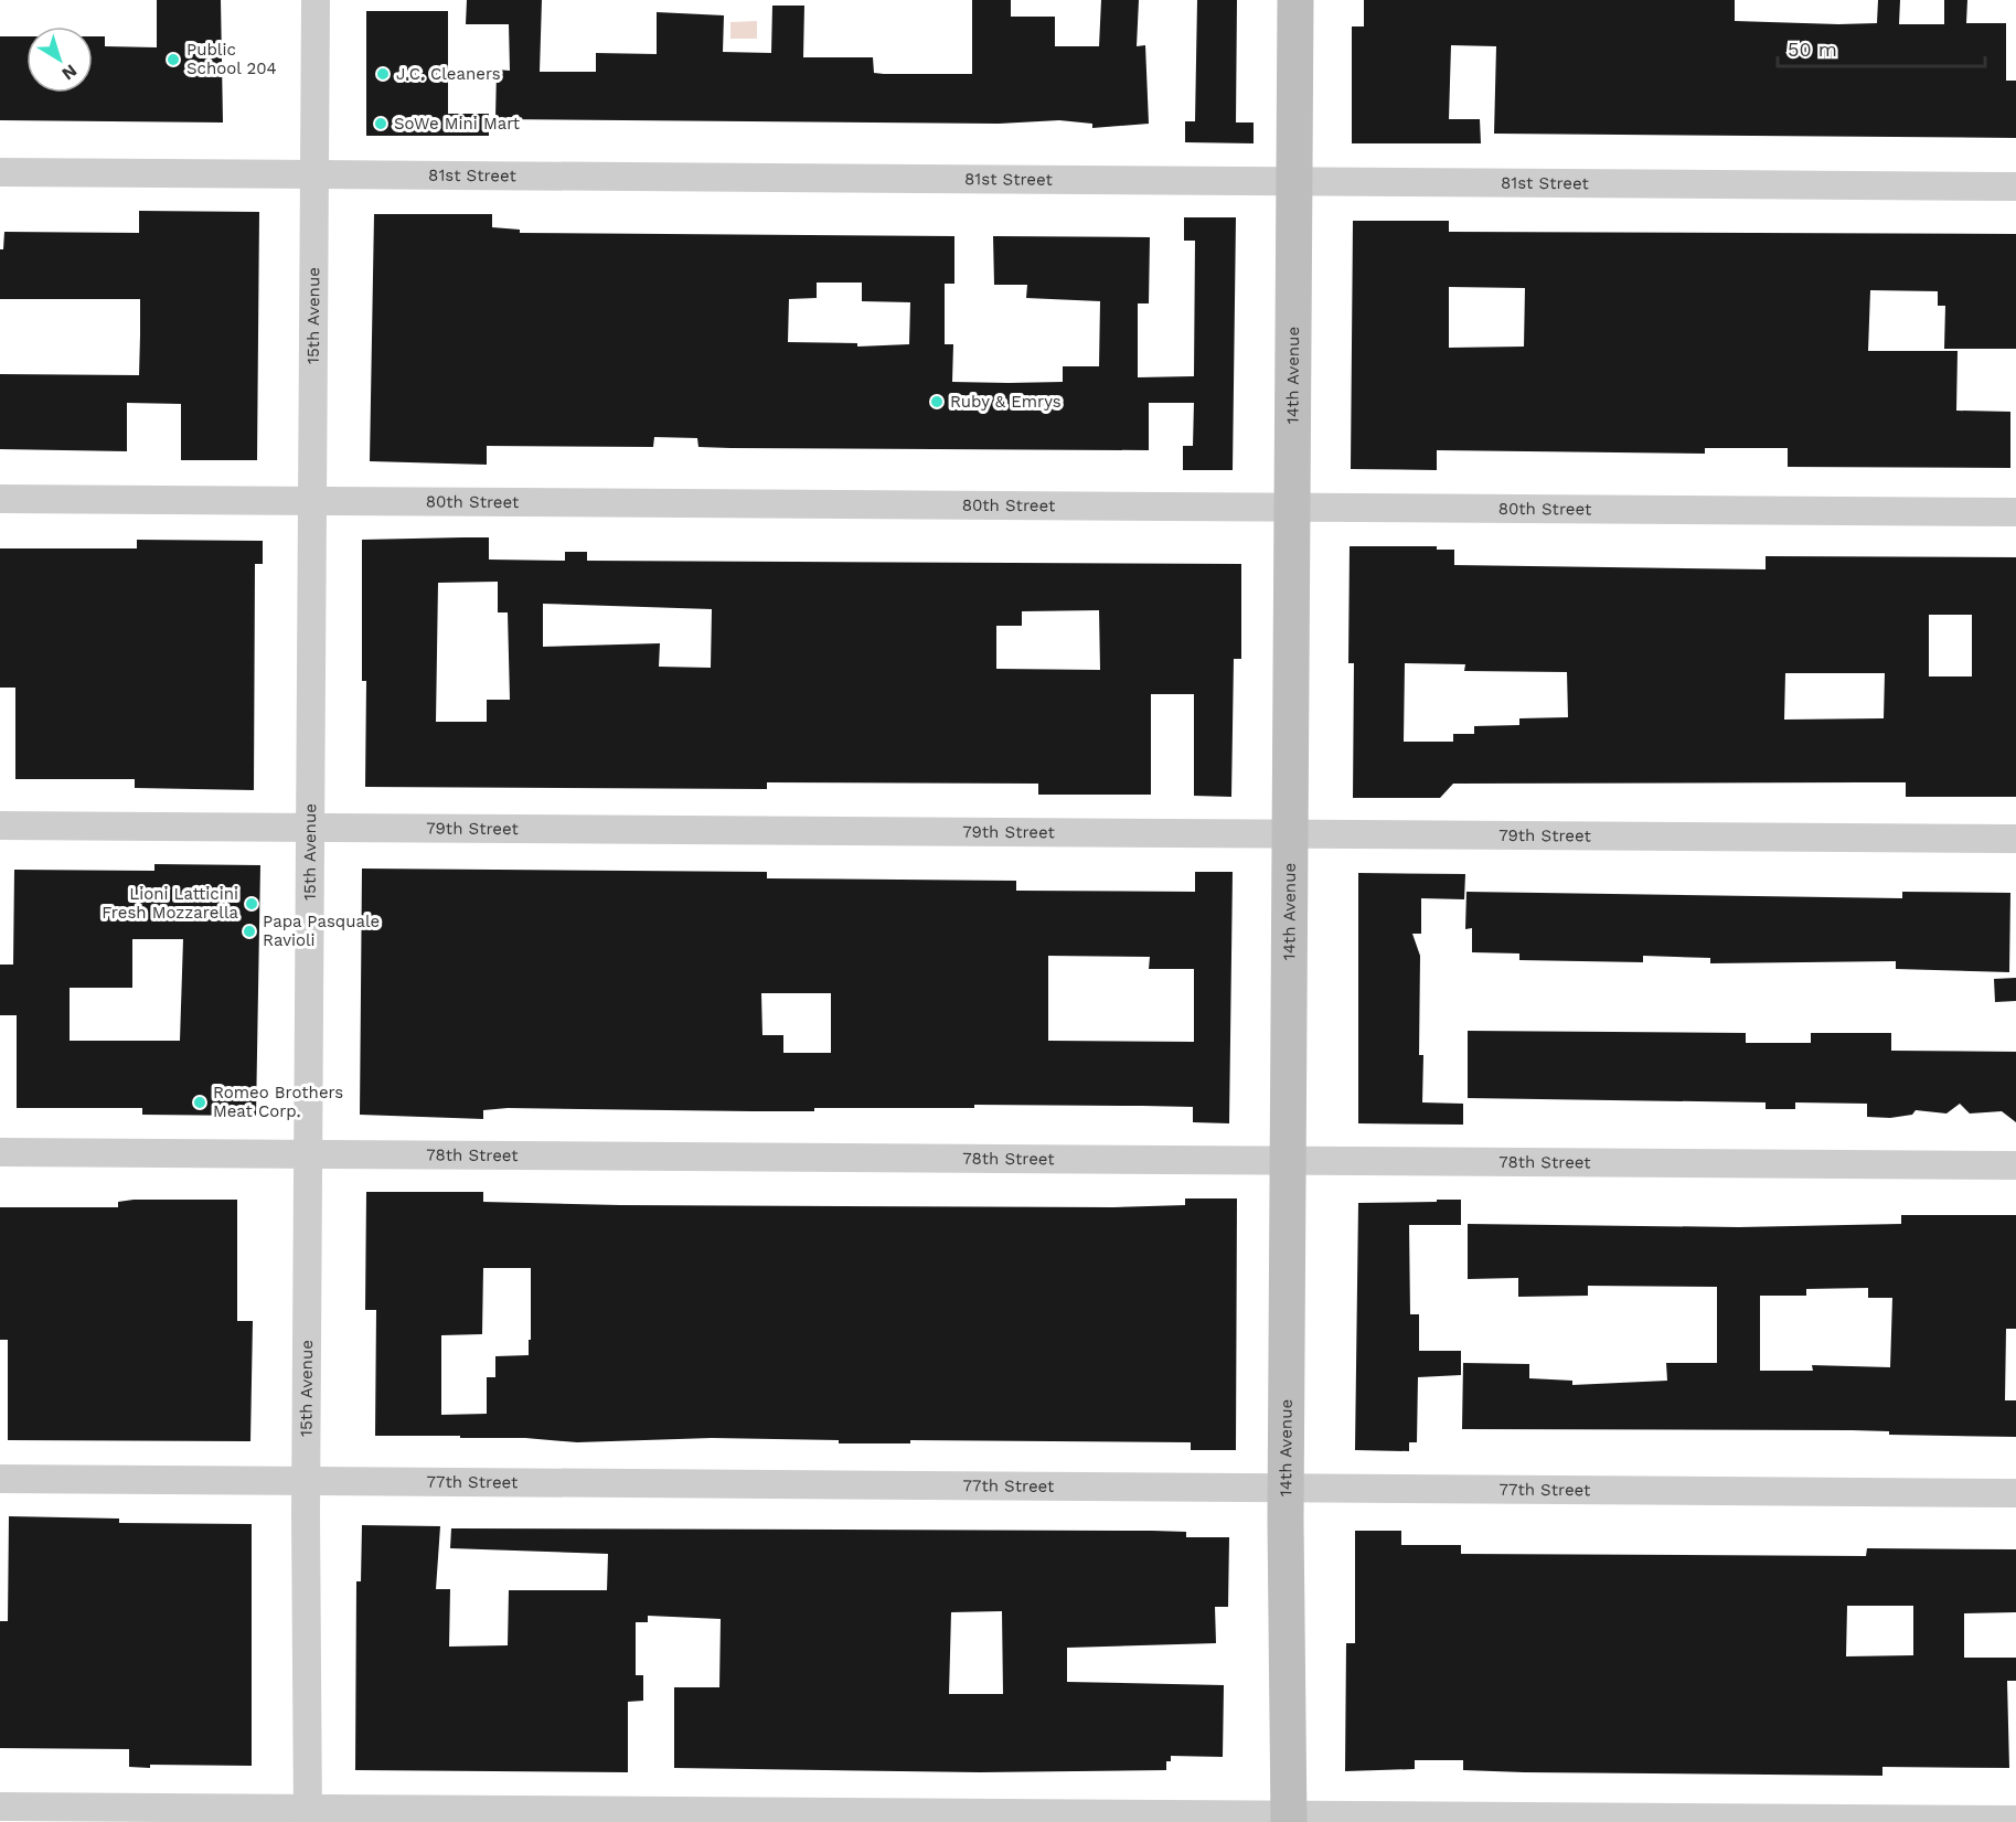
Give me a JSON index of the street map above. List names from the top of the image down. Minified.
{"streets":{"main road":["14th Avenue"],"street":["81st Street","15th Avenue","80th Street","79th Street","78th Street","77th Street"]},"crossings":[["81st Street","15th Avenue"],["81st Street","14th Avenue"],["15th Avenue","80th Street"],["15th Avenue","79th Street"],["15th Avenue","78th Street"],["15th Avenue","77th Street"],["14th Avenue","80th Street"],["14th Avenue","79th Street"],["14th Avenue","78th Street"],["14th Avenue","77th Street"]],"places":["Public School 204","J.C. Cleaners","SoWe Mini Mart","Ruby & Emrys","Lioni Latticini Fresh Mozzarella","Papa Pasquale Ravioli","Romeo Brothers Meat Corp."],"scale_bar":"50 m","north":"bottom right"}
